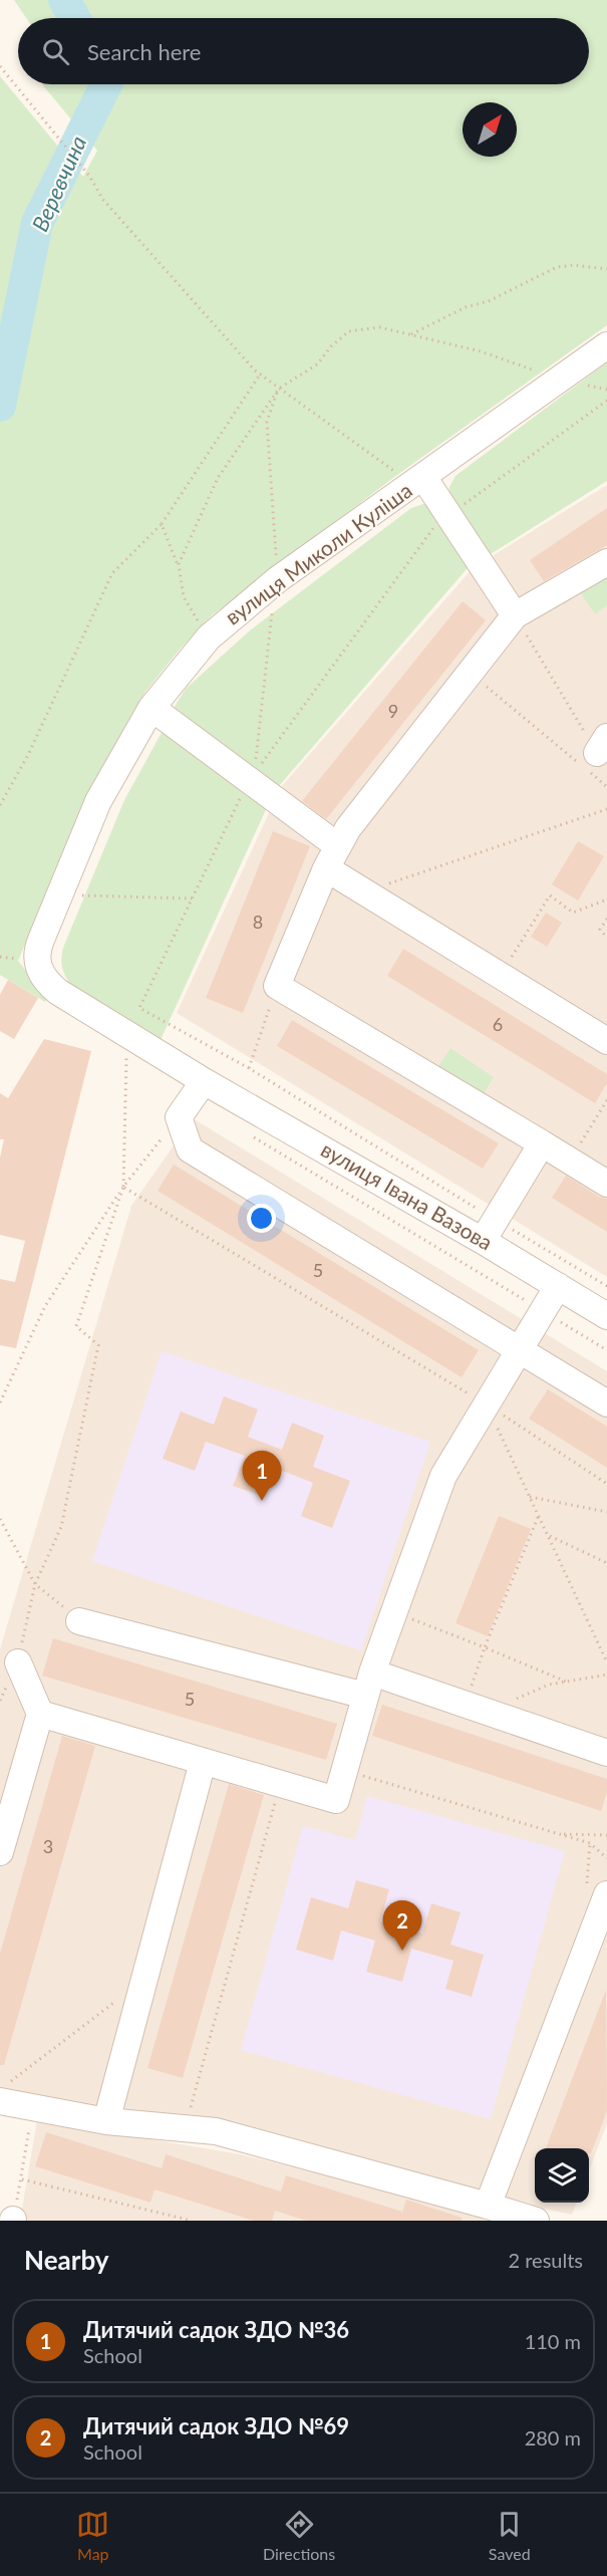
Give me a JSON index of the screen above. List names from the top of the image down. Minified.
{"streets":{"street":["вулиця Миколи Куліша","вулиця Івана Вазова"]},"crossings":[["вулиця Миколи Куліша","вулиця Івана Вазова"]],"water":["Веревчина"],"house_numbers":["9","8","6","5","5","3"],"north":"top right","page":{"search":"Search here","pins":["1","2"],"heading":["Nearby","2 results"],"list":[{"mark":"1","name":"Дитячий садок ЗДО №36","note":"School","value":"110 m"},{"mark":"2","name":"Дитячий садок ЗДО №69","note":"School","value":"280 m"}],"nav":["Map","Directions","Saved"]}}
